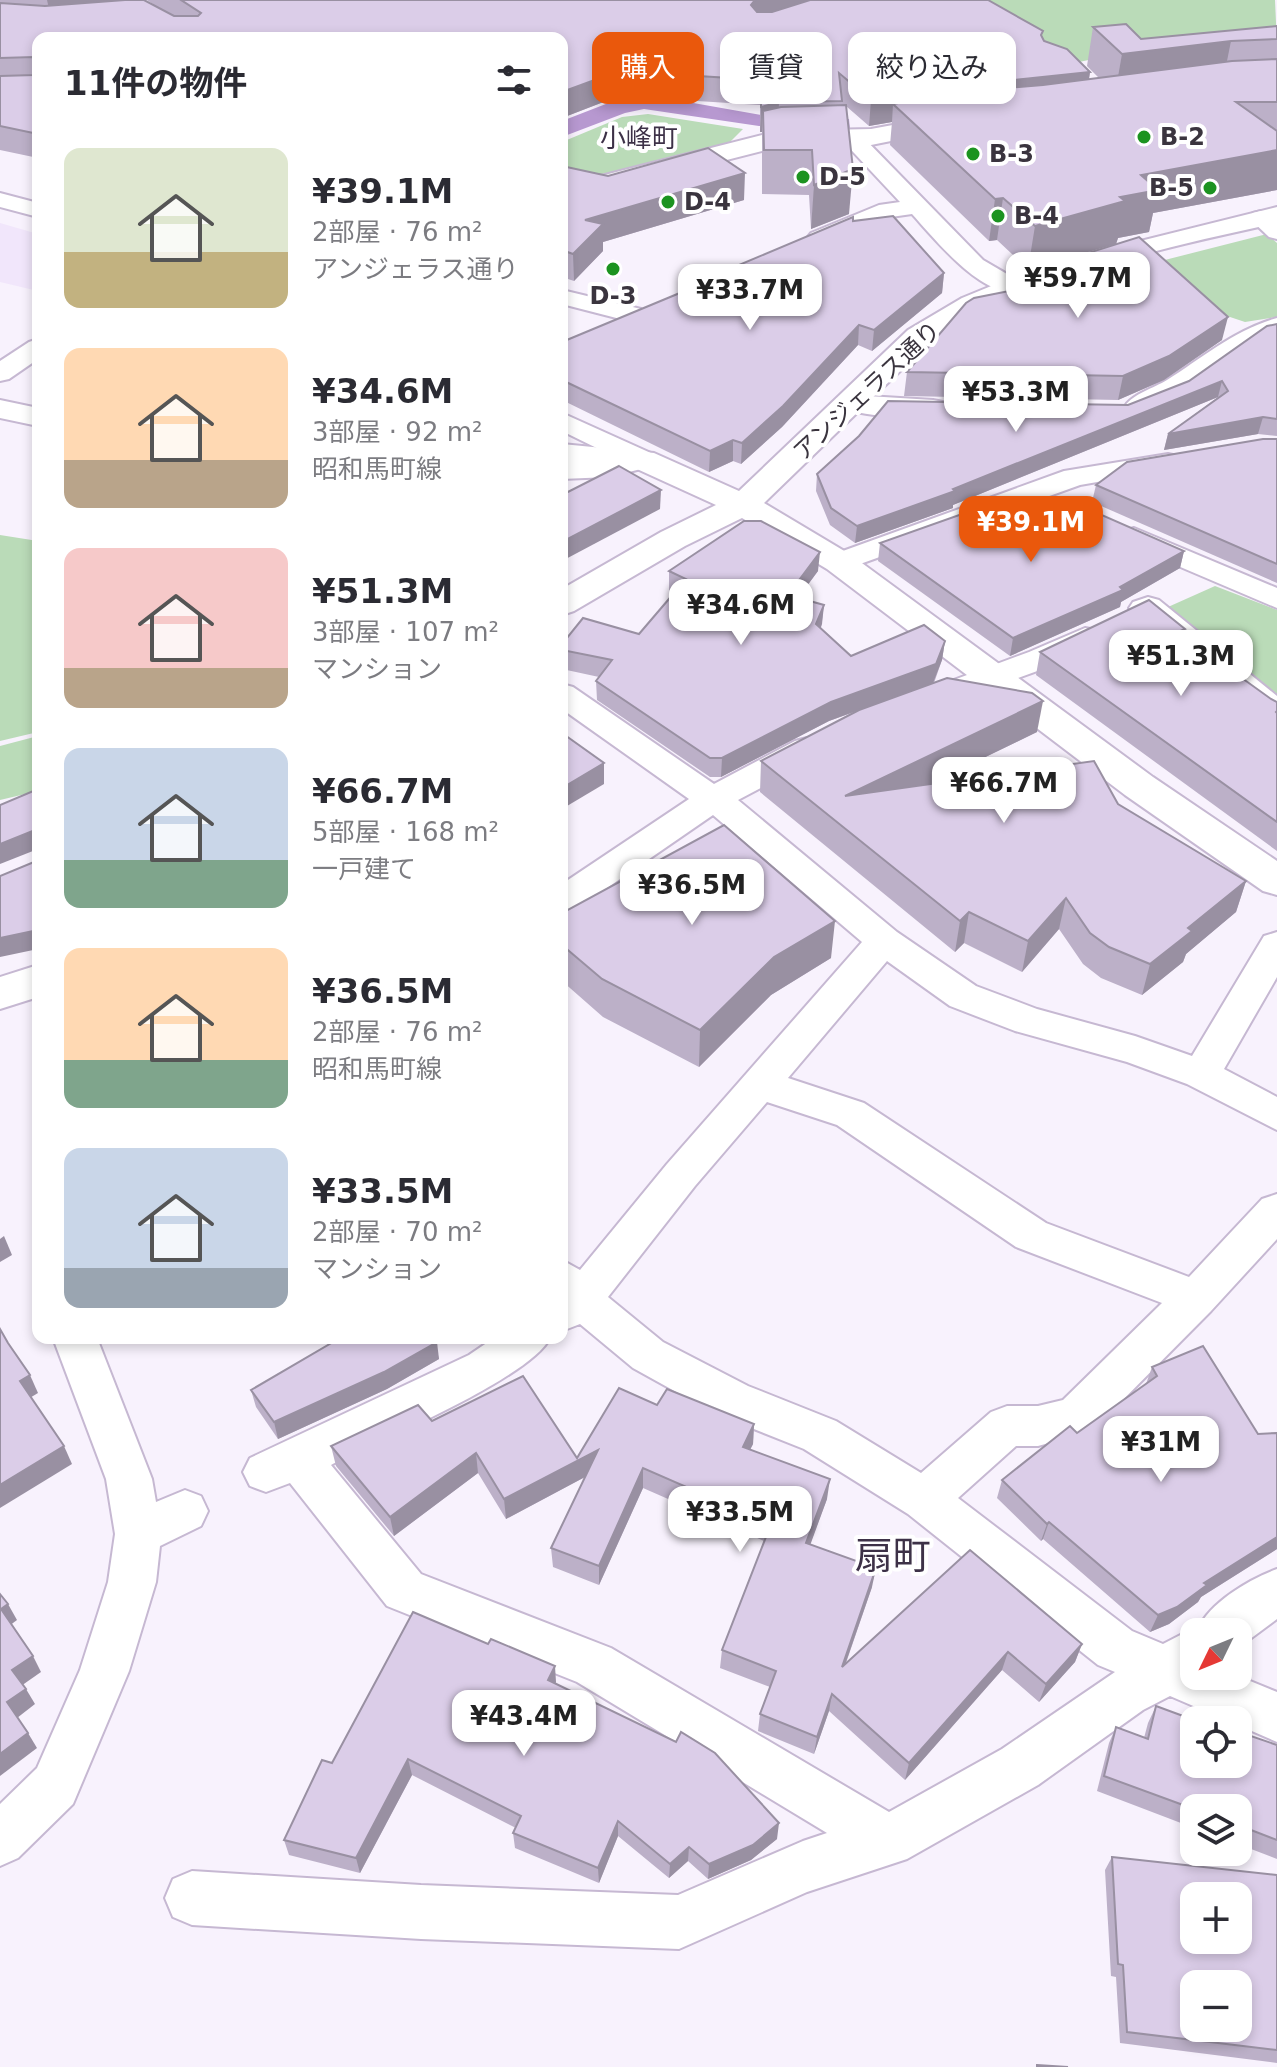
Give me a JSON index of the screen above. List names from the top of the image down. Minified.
{"streets":{"street":["アンジェラス通り"]},"districts":["小峰町","扇町"],"places":["B-2","B-3","D-5","B-5","D-4","B-4","D-3"],"north":"bottom left","page":{"chip":["購入","賃貸","絞り込み"],"heading":"11件の物件","list":[{"name":"¥39.1M","note":"2部屋 · 76 m² · アンジェラス通り"},{"name":"¥34.6M","note":"3部屋 · 92 m² · 昭和馬町線"},{"name":"¥51.3M","note":"3部屋 · 107 m² · マンション"},{"name":"¥66.7M","note":"5部屋 · 168 m² · 一戸建て"},{"name":"¥36.5M","note":"2部屋 · 76 m² · 昭和馬町線"},{"name":"¥33.5M","note":"2部屋 · 70 m² · マンション"}],"price":["¥59.7M","¥33.7M","¥53.3M","¥39.1M","¥34.6M","¥51.3M","¥66.7M","¥36.5M","¥31M","¥33.5M","¥43.4M"],"map_buttons":["+","−"]}}
